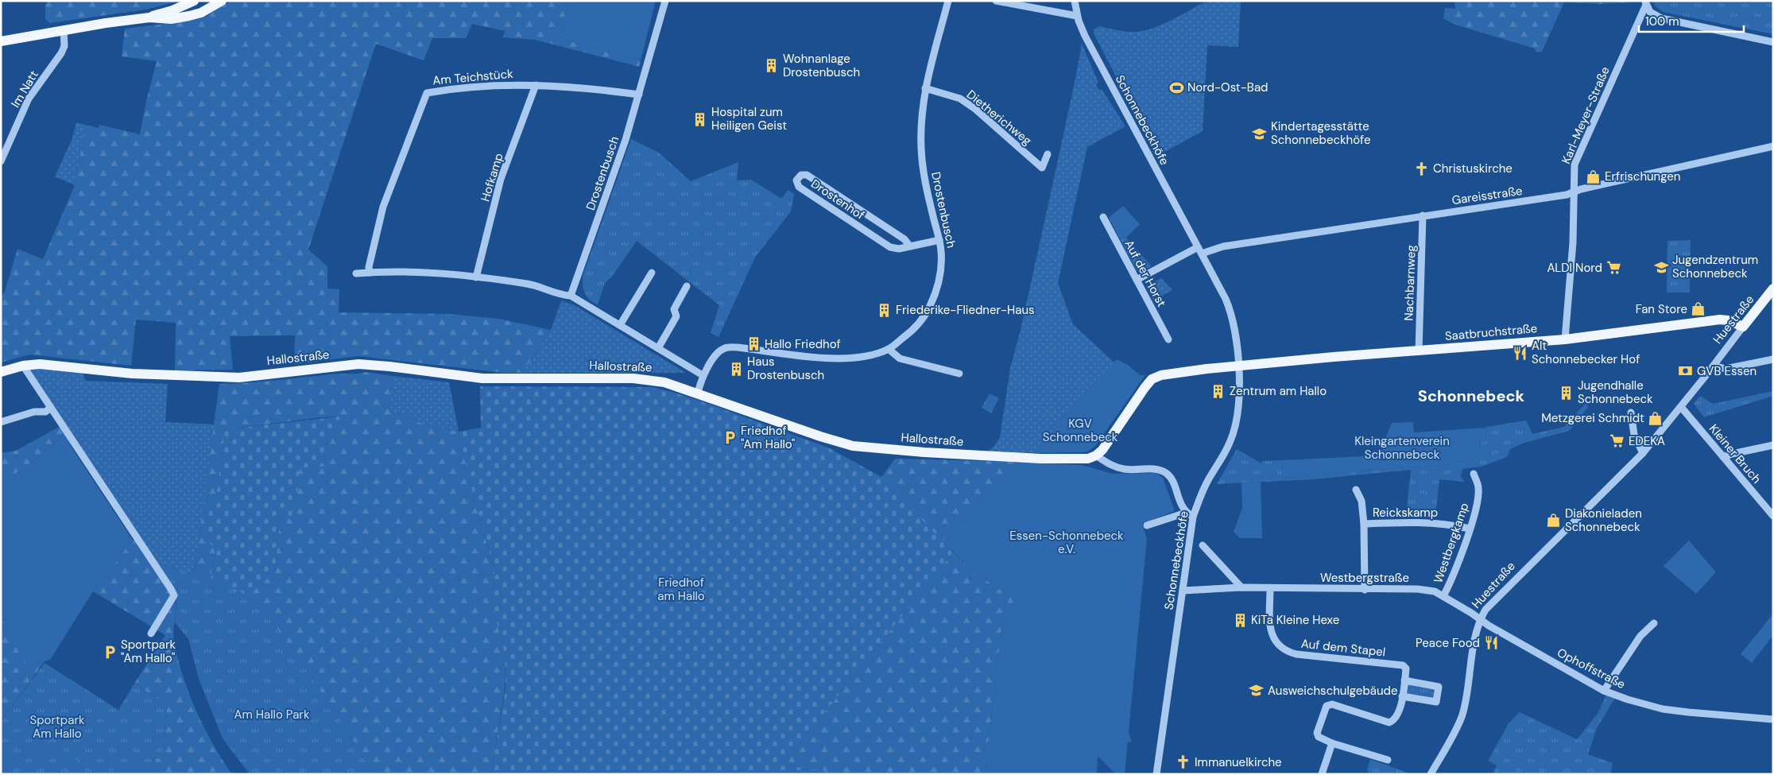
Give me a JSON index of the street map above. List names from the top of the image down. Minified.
{"streets":{"main road":["Huestraße","Saatbruchstraße","Hallostraße"],"street":["Am Teichstück","Im Natt","Karl-Meyer-Straße","Dietherichweg","Schonnebeckhöfe","Drostenbusch","Hofkamp","Gareisstraße","Drostenhof","Auf der Horst","Nachbarnweg","Kleiner Bruch","Reickskamp","Westbergkamp","Westbergstraße","Auf dem Stapel","Ophoffstraße"]},"crossings":[["Am Teichstück","Drostenbusch"],["Am Teichstück","Hofkamp"],["Karl-Meyer-Straße","Gareisstraße"],["Karl-Meyer-Straße","Saatbruchstraße"],["Dietherichweg","Drostenbusch"],["Schonnebeckhöfe","Gareisstraße"],["Schonnebeckhöfe","Saatbruchstraße"],["Schonnebeckhöfe","Westbergstraße"],["Drostenbusch","Drostenhof"],["Drostenbusch","Hallostraße"],["Gareisstraße","Nachbarnweg"],["Nachbarnweg","Saatbruchstraße"],["Huestraße","Saatbruchstraße"],["Huestraße","Kleiner Bruch"],["Huestraße","Westbergstraße"],["Huestraße","Ophoffstraße"],["Reickskamp","Westbergkamp"],["Westbergkamp","Westbergstraße"],["Westbergstraße","Auf dem Stapel"],["Westbergstraße","Ophoffstraße"]],"districts":["Schonnebeck"],"parks":["KGV Schonnebeck","Kleingartenverein Schonnebeck","Essen-Schonnebeck e.V.","Friedhof am Hallo","Am Hallo Park","Sportpark Am Hallo"],"places":{"building":["Wohnanlage Drostenbusch","Hospital zum Heiligen Geist","Friederike-Fliedner-Haus","Hallo Friedhof","Haus Drostenbusch","Zentrum am Hallo","Jugendhalle Schonnebeck","KiTa Kleine Hexe"],"sports":["Nord-Ost-Bad"],"school or university":["Kindertagesstätte Schonnebeckhöfe","Jugendzentrum Schonnebeck","Ausweichschulgebäude"],"church":["Christuskirche","Immanuelkirche"],"shop":["Erfrischungen","Fan Store","Metzgerei Schmidt","Diakonieladen Schonnebeck"],"supermarket":["ALDI Nord","EDEKA"],"restaurant":["Alt Schonnebecker Hof","Peace Food"],"bank":["GVB Essen"],"parking":["Friedhof \"Am Hallo\"","Sportpark \"Am Hallo\""]},"scale_bar":"100 m"}
